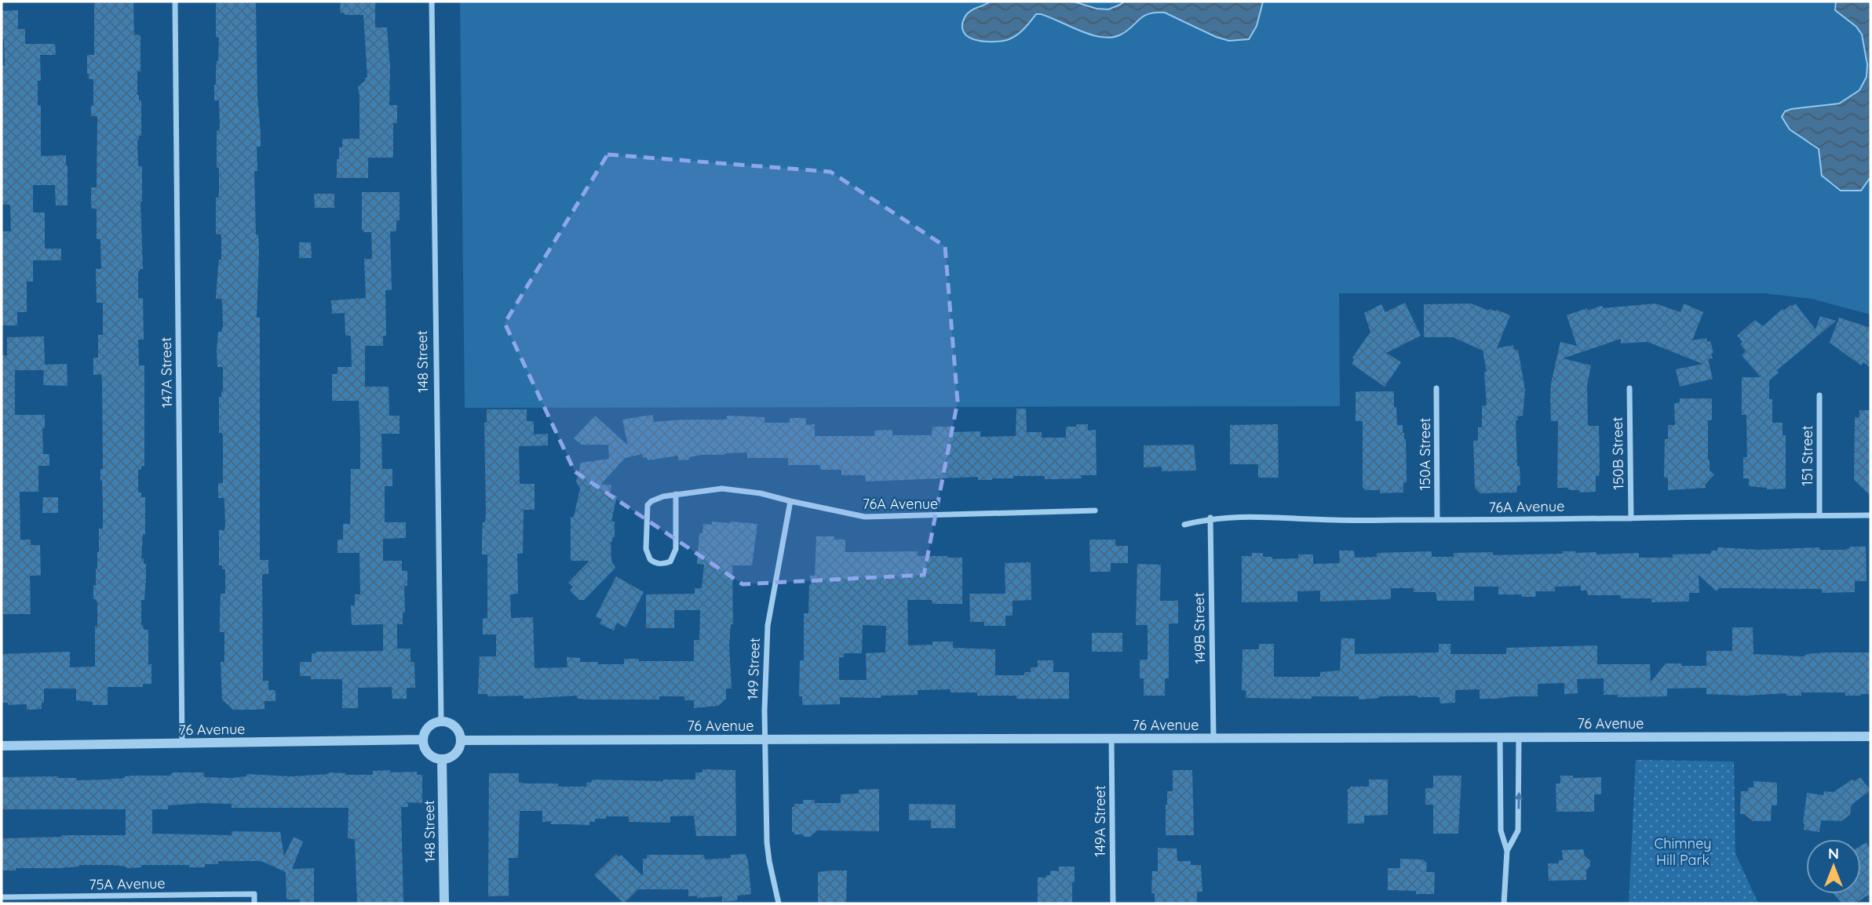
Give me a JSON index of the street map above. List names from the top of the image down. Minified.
{"streets":{"street":["148 Street","147A Street","150B Street","150A Street","151 Street","76A Avenue","149B Street","149 Street","76 Avenue","149A Street","75A Avenue"]},"crossings":[["148 Street","76 Avenue"],["147A Street","76 Avenue"],["150B Street","76A Avenue"],["150A Street","76A Avenue"],["151 Street","76A Avenue"],["76A Avenue","149B Street"],["76A Avenue","149 Street"],["149B Street","76 Avenue"],["149 Street","76 Avenue"],["76 Avenue","149A Street"]],"parks":["Chimney Hill Park"],"north":"top"}
